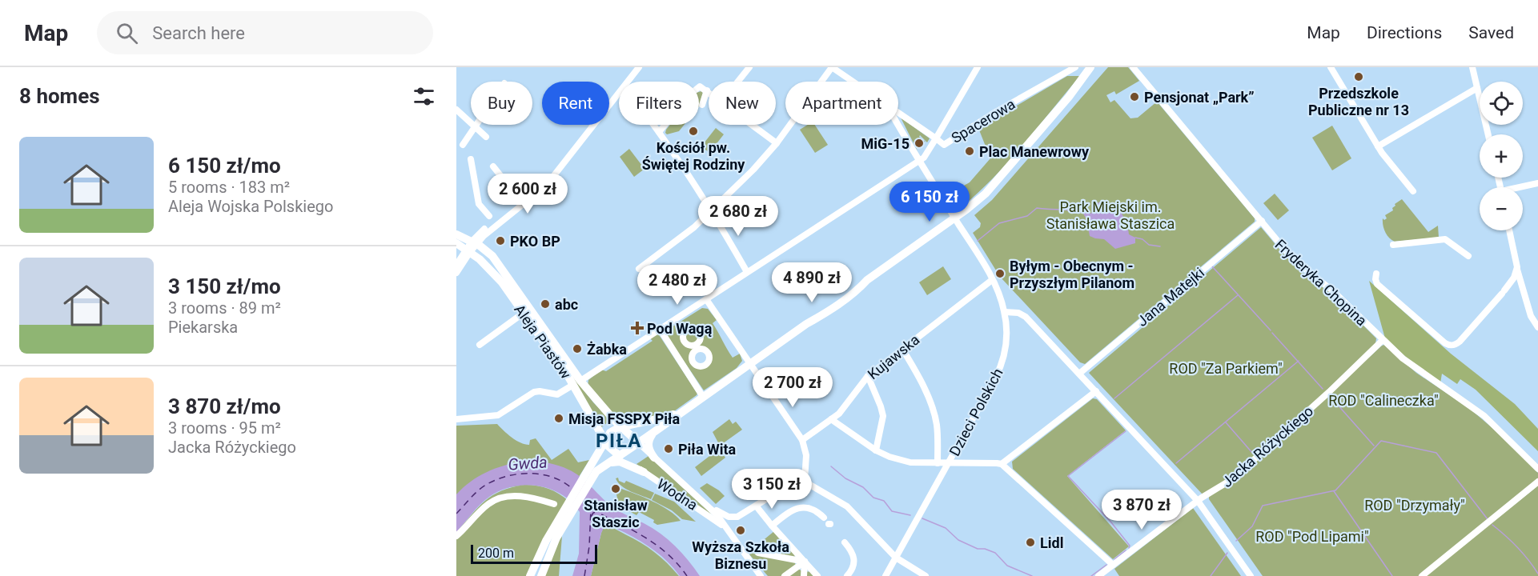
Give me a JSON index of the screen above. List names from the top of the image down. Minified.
{"streets":{"main road":["Aleja Piastów"],"street":["Spacerowa","Fryderyka Chopina","Jana Matejki","Kujawska","Dzieci Polskich","Jacka Różyckiego","Wodna"]},"crossings":[["Spacerowa","Aleja Piastów"],["Spacerowa","Dzieci Polskich"],["Fryderyka Chopina","Jana Matejki"],["Fryderyka Chopina","Jacka Różyckiego"],["Aleja Piastów","Wodna"],["Kujawska","Dzieci Polskich"]],"districts":["PIŁA"],"water":["Gwda"],"parks":["Park Miejski im. Stanisława Staszica","ROD \"Za Parkiem\"","ROD \"Calineczka\"","ROD \"Drzymały\"","ROD \"Pod Lipami\""],"places":{"other":["Przedszkole Publiczne nr 13","Pensjonat „Park”","Kościół pw. Świętej Rodziny","MiG-15","Plac Manewrowy","PKO BP","Byłym - Obecnym - Przyszłym Pilanom","abc","Żabka","Misja FSSPX Piła","Piła Wita","Stanisław Staszic","Wyższa Szkoła Biznesu","Lidl"],"health":["Pod Wagą"]},"scale_bar":"200 m","page":{"header":"Map","search":"Search here","nav":["Map","Directions","Saved"],"heading":"8 homes","map_buttons":["+","−"],"chip":["Buy","Rent","Filters","New","Apartment"],"list":[{"name":"6 150 zł/mo","note":"5 rooms · 183 m² · Aleja Wojska Polskiego"},{"name":"3 150 zł/mo","note":"3 rooms · 89 m² · Piekarska"},{"name":"3 870 zł/mo","note":"3 rooms · 95 m² · Jacka Różyckiego"}],"price":["2 600 zł","6 150 zł","2 680 zł","4 890 zł","2 480 zł","2 700 zł","3 150 zł","3 870 zł"],"scale":"200 m"}}
